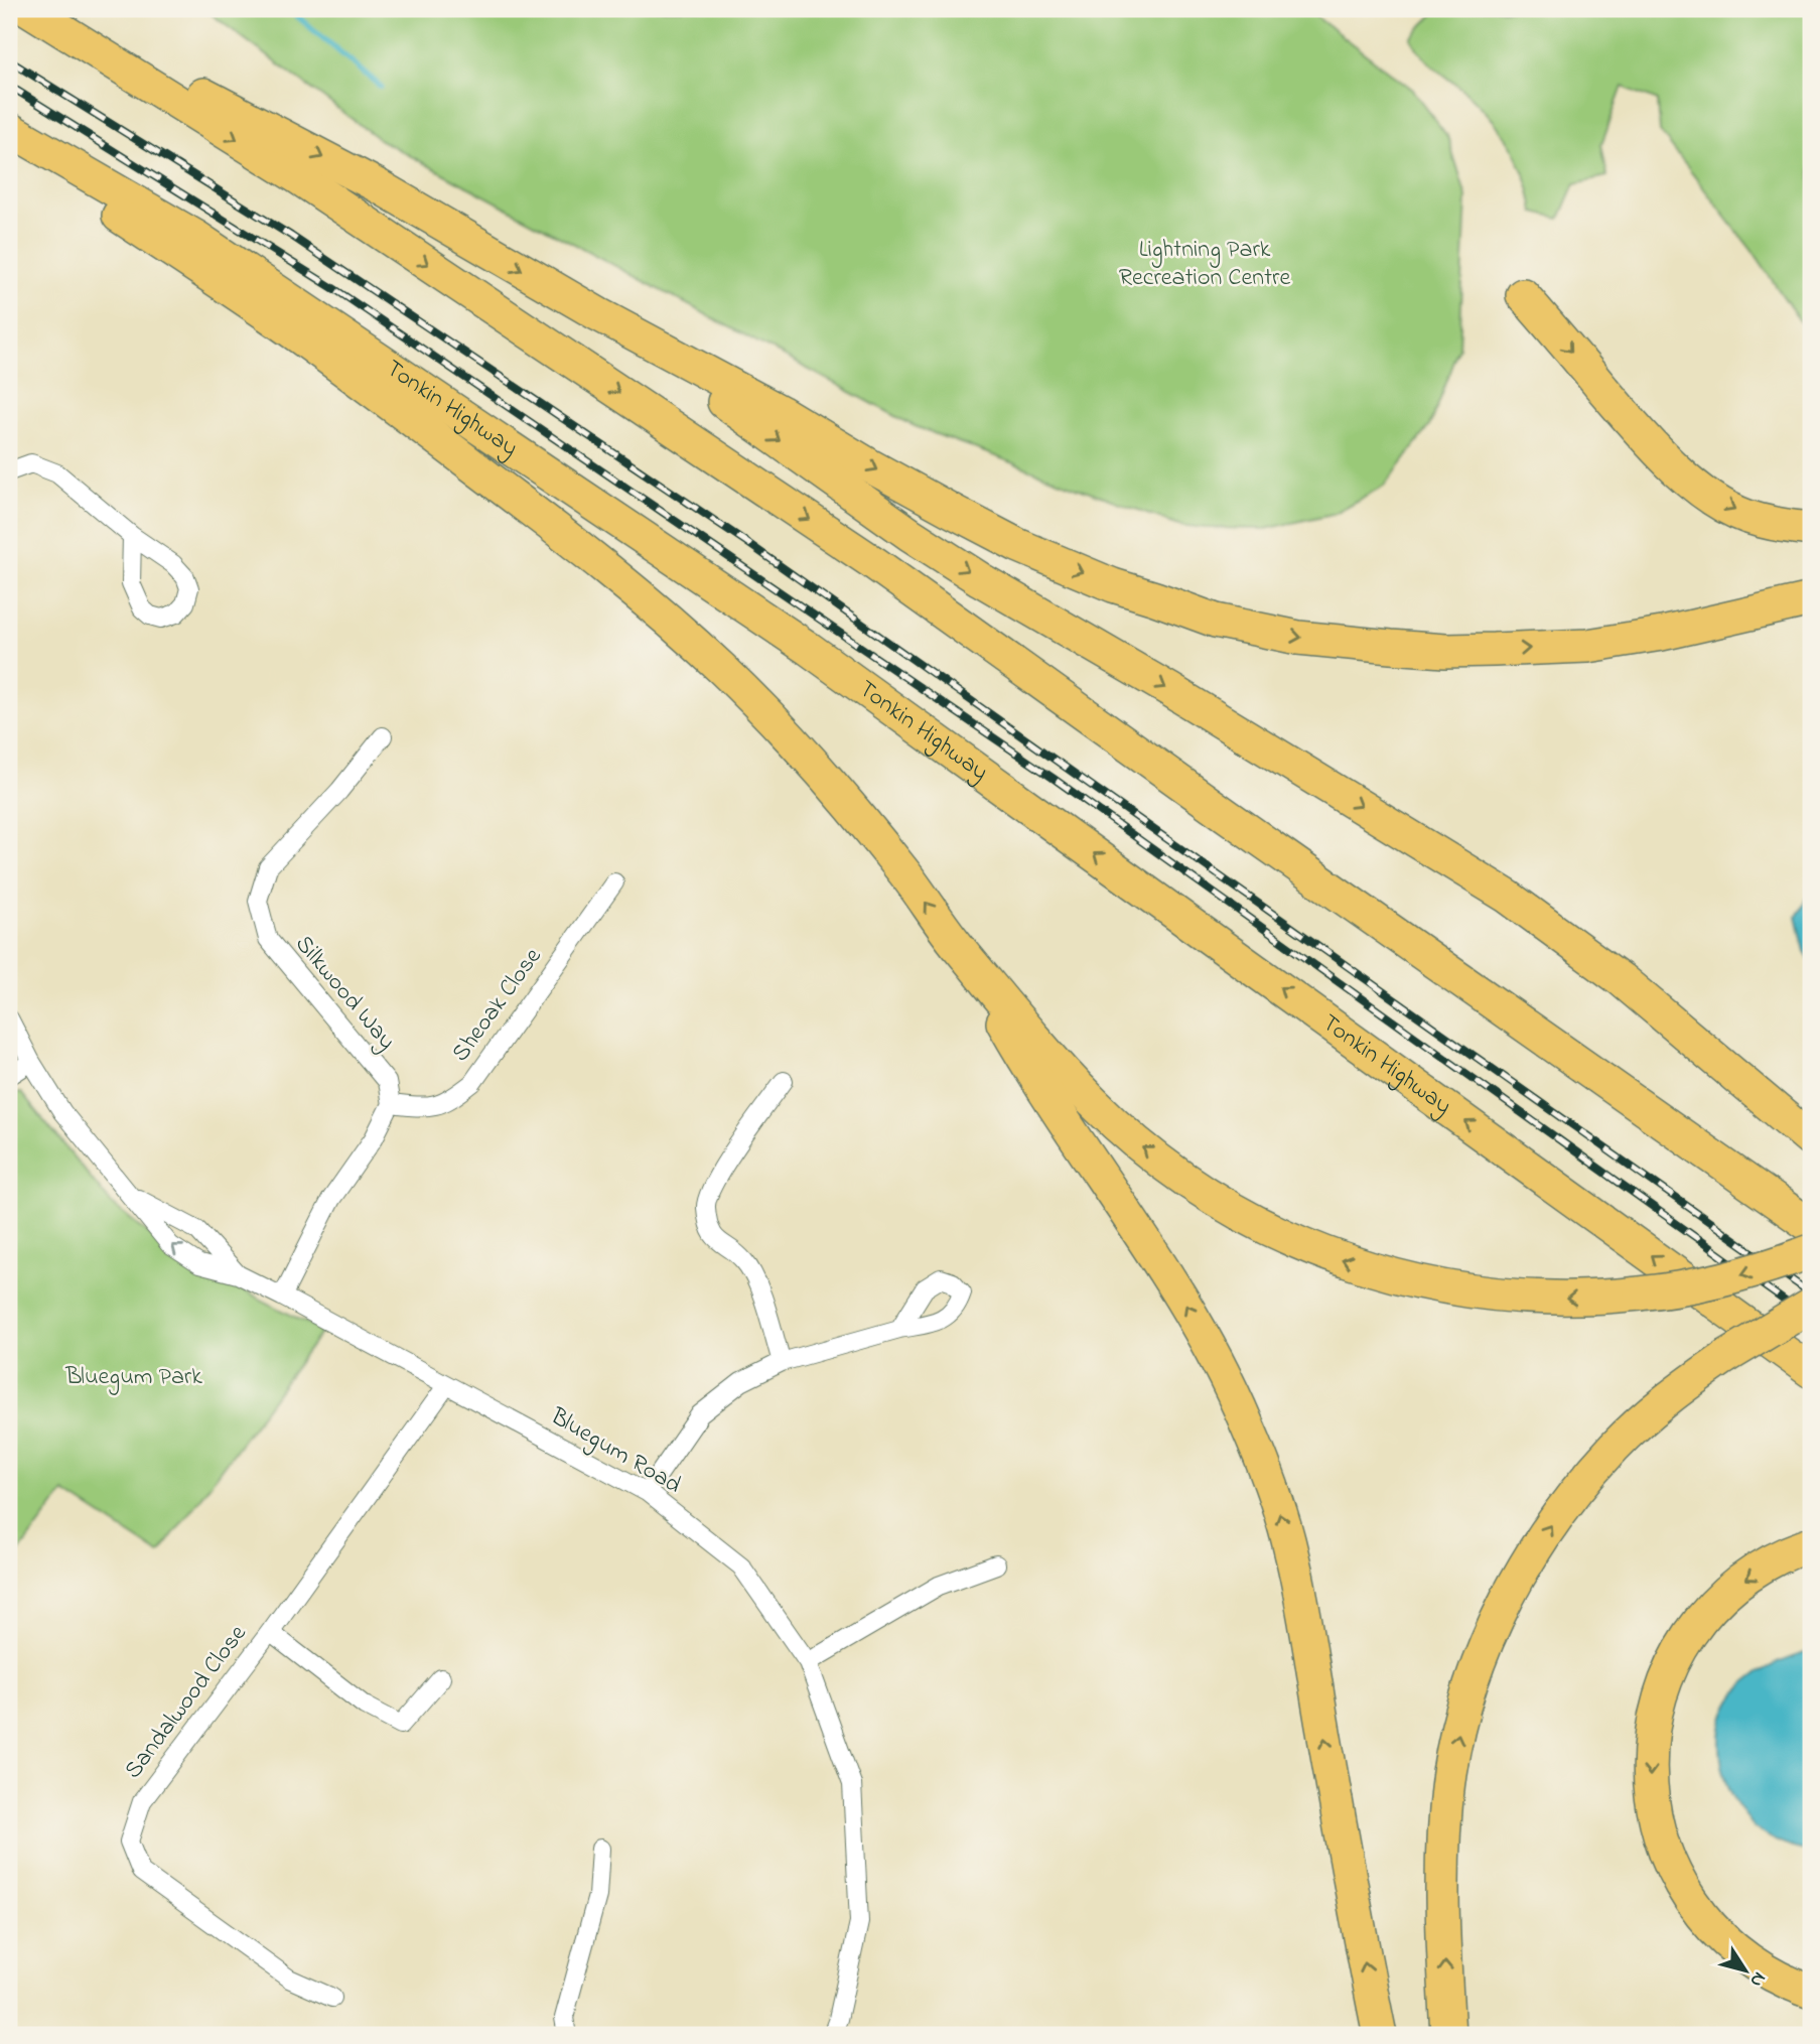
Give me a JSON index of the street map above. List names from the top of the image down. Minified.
{"streets":{"highway":["Tonkin Highway"],"street":["Silkwood Way","Sheoak Close","Bluegum Road","Sandalwood Close"]},"crossings":[["Silkwood Way","Sheoak Close"],["Bluegum Road","Sandalwood Close"]],"parks":["Lightning Park Recreation Centre","Bluegum Park"],"north":"bottom right"}
